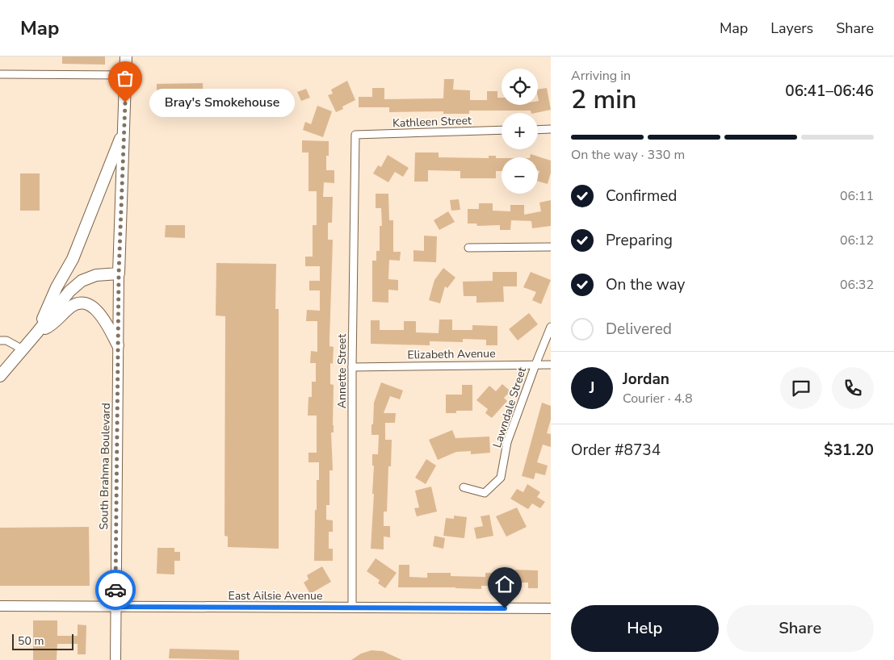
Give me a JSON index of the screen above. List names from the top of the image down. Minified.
{"streets":{"street":["Kathleen Street","Elizabeth Avenue","Annette Street","Lawndale Street","South Brahma Boulevard","East Ailsie Avenue"]},"crossings":[["Kathleen Street","Annette Street"],["Elizabeth Avenue","Annette Street"],["Elizabeth Avenue","Lawndale Street"],["Annette Street","East Ailsie Avenue"],["South Brahma Boulevard","East Ailsie Avenue"]],"places":["Bray's Smokehouse"],"scale_bar":"50 m","page":{"header":"Map","nav":["Map","Layers","Share"],"heading":["2 min","Arriving in","06:41–06:46"],"panel":["Jordan","Courier · 4.8","Order #8734","$31.20"],"map_buttons":["+","−"],"bubble":"Bray's Smokehouse","bar":"On the way · 330 m","list":[["Confirmed","06:11"],["Preparing","06:12"],["On the way","06:32"],"Delivered"],"round":"J","buttons":["Help","Share"],"scale":"50 m"}}
